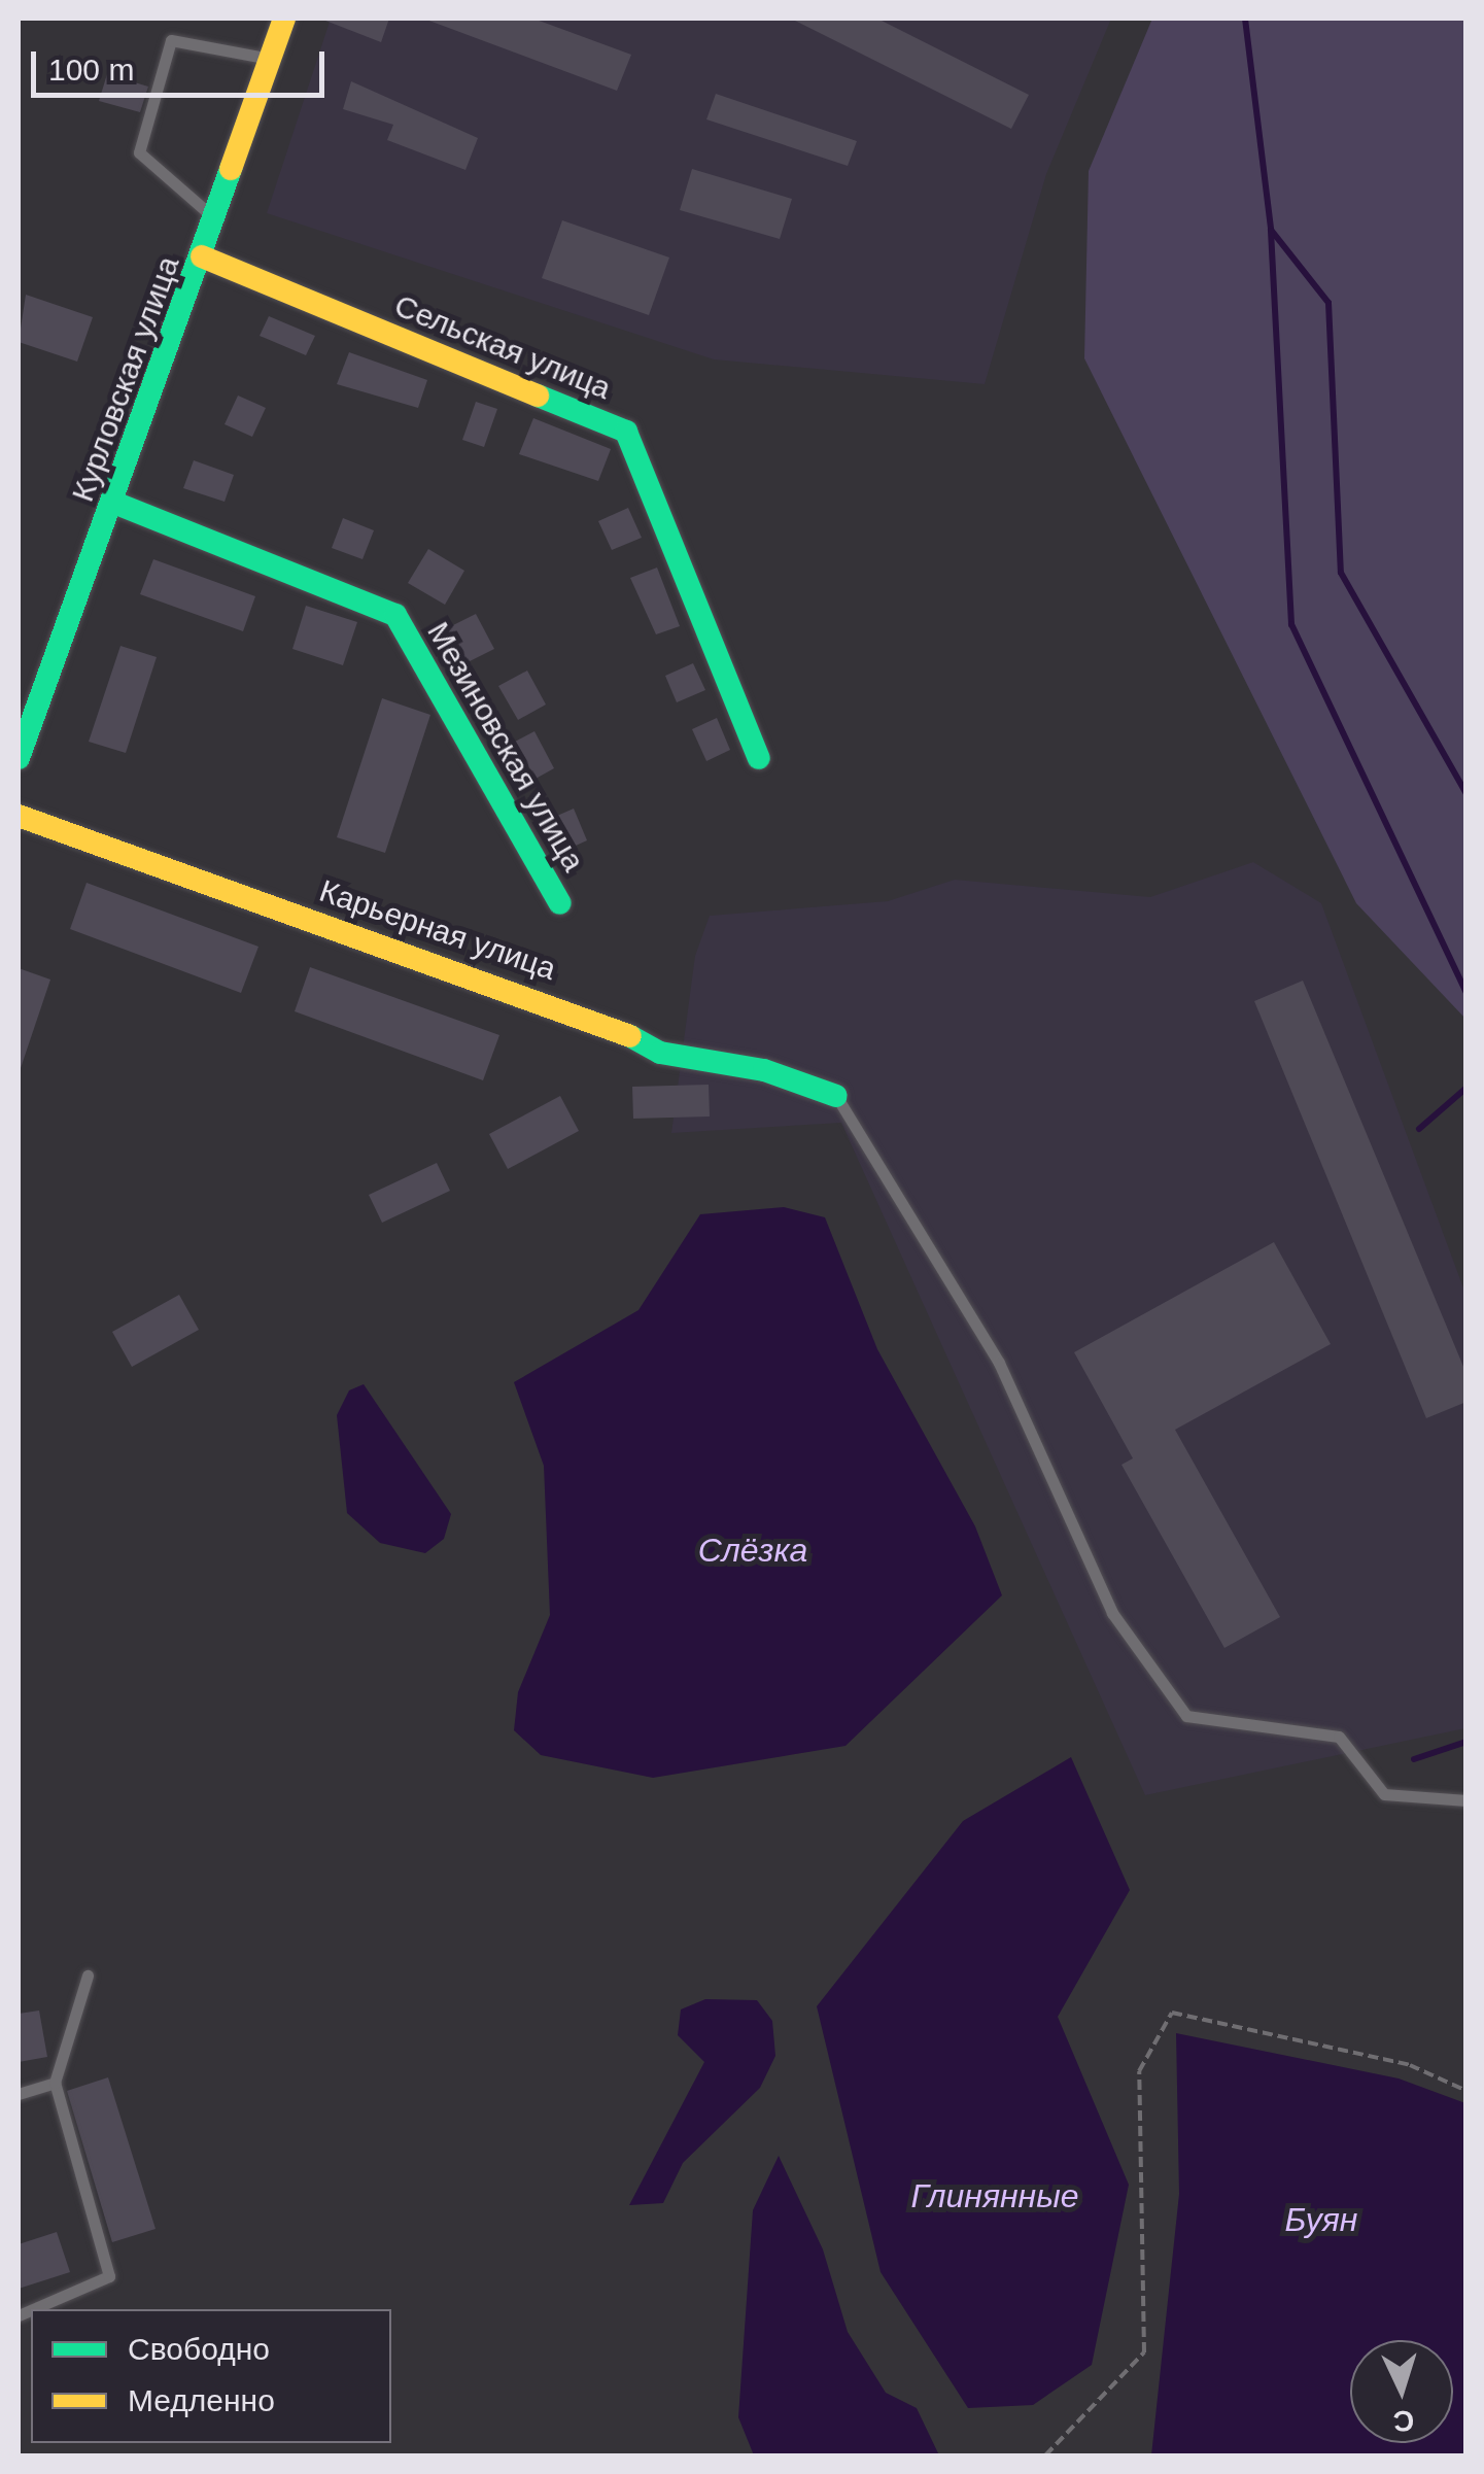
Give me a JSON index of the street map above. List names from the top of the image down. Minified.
{"streets":{"street":["Сельская улица","Курловская улица","Мезиновская улица","Карьерная улица"]},"crossings":[["Сельская улица","Курловская улица"],["Курловская улица","Мезиновская улица"]],"water":["Слёзка","Глинянные","Буян"],"legend":["Свободно","Медленно"],"scale_bar":"100 m","north":"bottom"}
